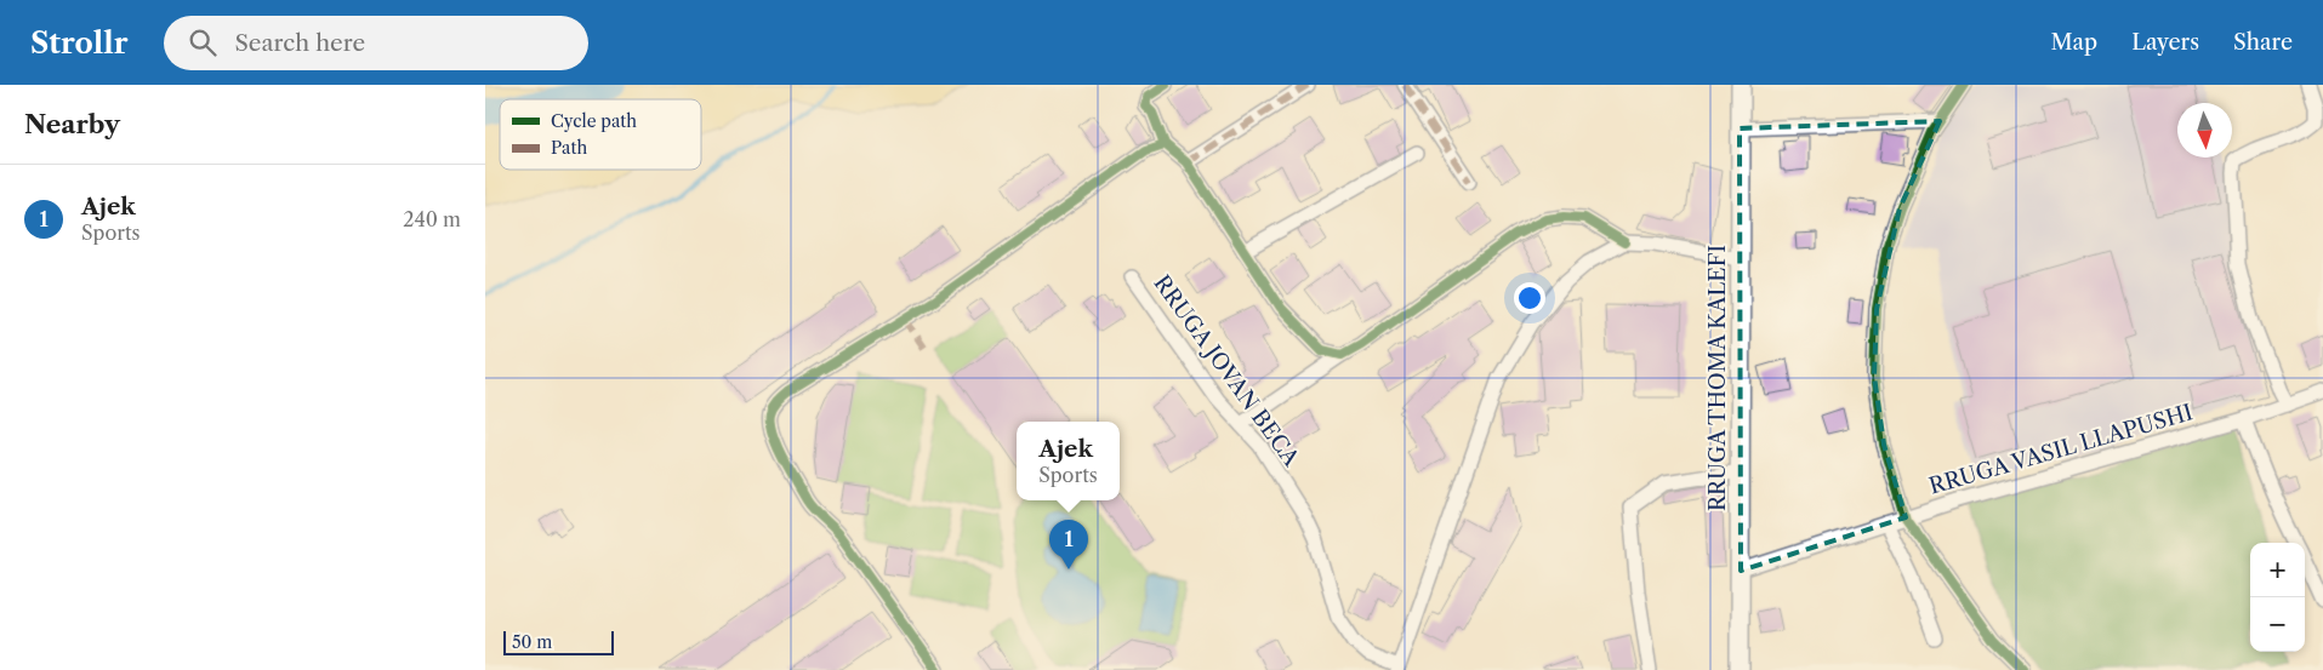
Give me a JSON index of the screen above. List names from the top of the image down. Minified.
{"streets":{"main road":["RRUGA THOMA KALEFI"],"street":["RRUGA JOVAN BECA","RRUGA VASIL LLAPUSHI"]},"crossings":[["RRUGA THOMA KALEFI","RRUGA VASIL LLAPUSHI"]],"legend":["Cycle path","Path"],"scale_bar":"50 m","north":"bottom","page":{"header":"Strollr","search":"Search here","nav":["Map","Layers","Share"],"heading":"Nearby","list":[{"mark":"1","name":"Ajek","note":"Sports","value":"240 m"}],"popup":["Ajek","Sports"],"pins":"1","map_buttons":["+","−"],"scale":"50 m"}}
